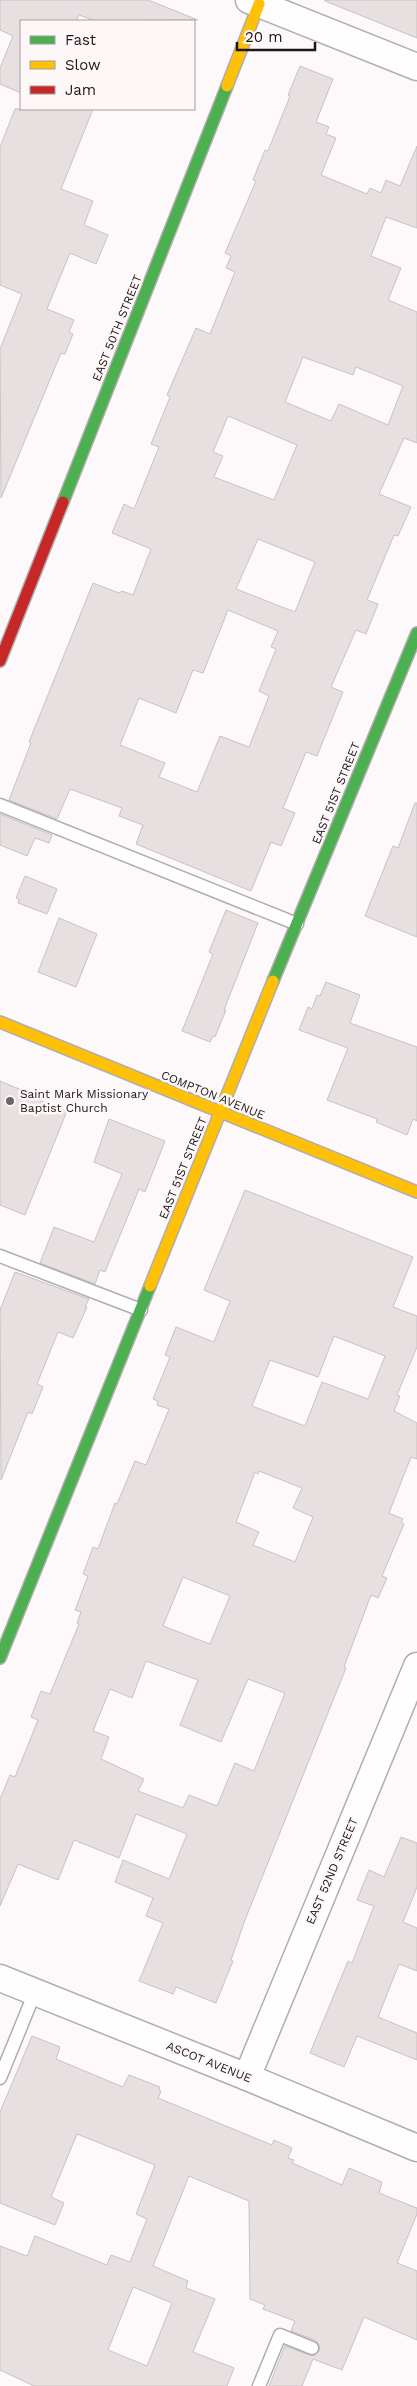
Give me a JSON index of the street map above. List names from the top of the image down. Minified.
{"streets":{"street":["EAST 50TH STREET","EAST 51ST STREET","COMPTON AVENUE","EAST 52ND STREET","ASCOT AVENUE"]},"crossings":[["EAST 51ST STREET","COMPTON AVENUE"],["EAST 52ND STREET","ASCOT AVENUE"]],"places":["Saint Mark Missionary Baptist Church"],"legend":["Fast","Slow","Jam"],"scale_bar":"20 m"}
